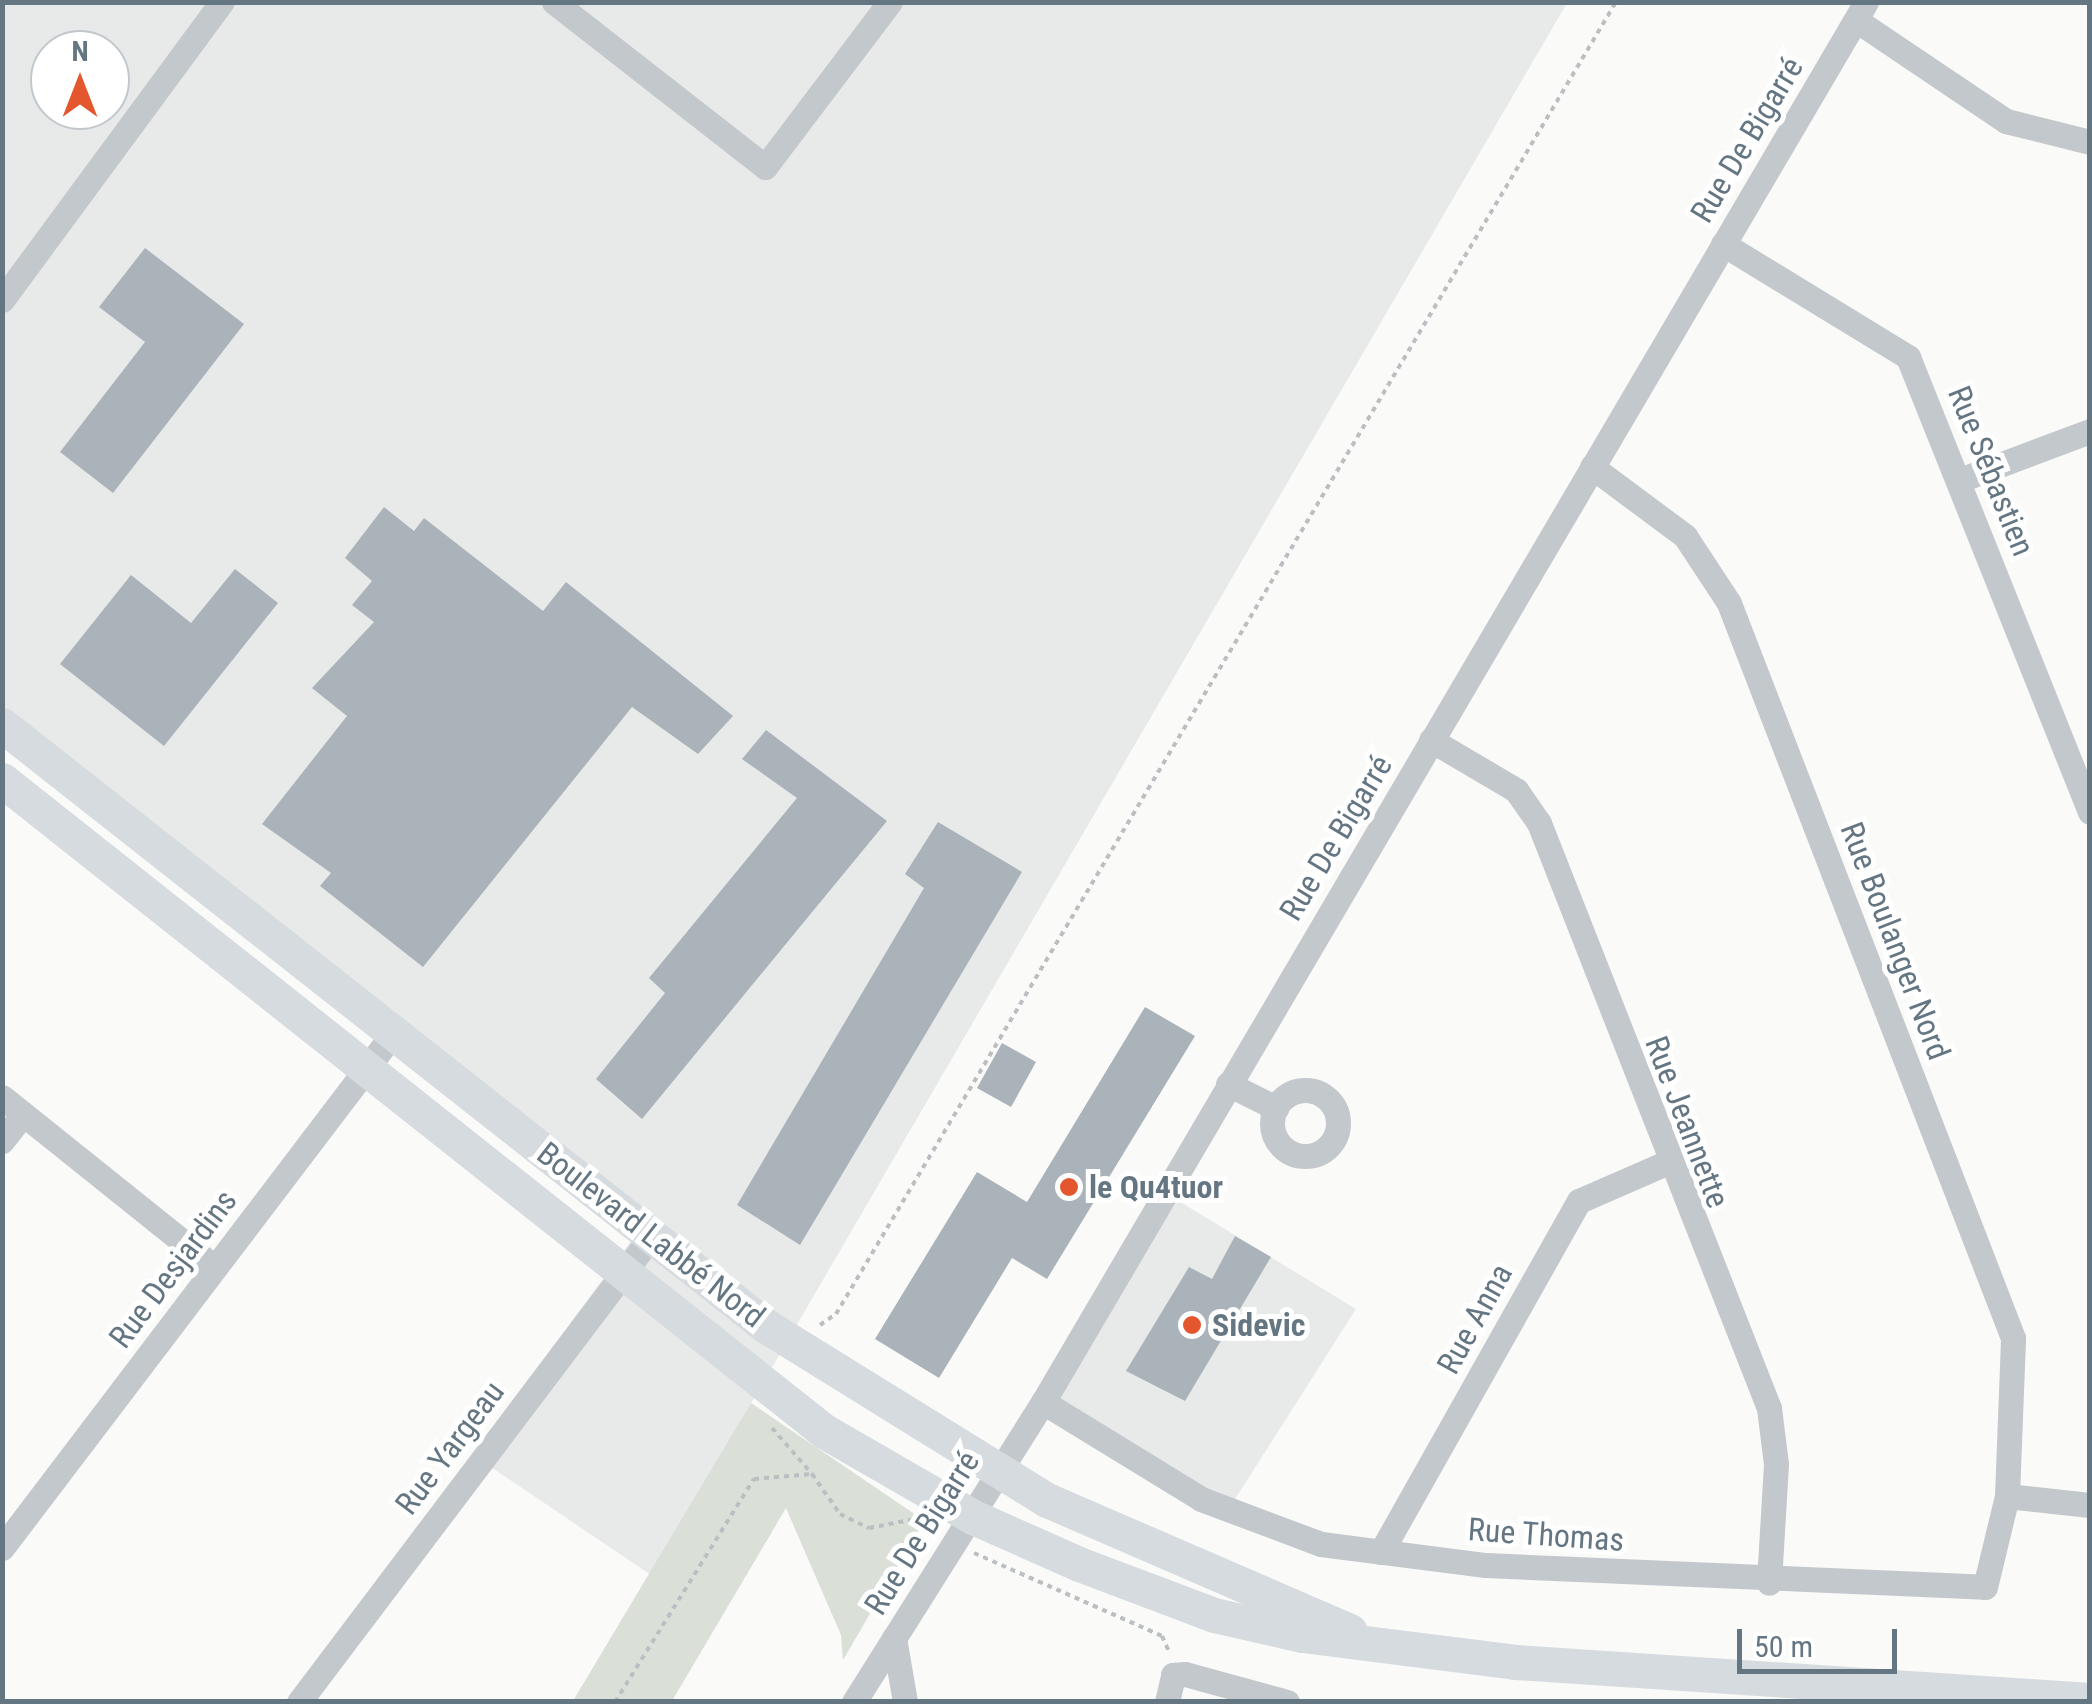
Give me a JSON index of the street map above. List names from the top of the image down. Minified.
{"streets":{"main road":["Boulevard Labbé Nord"],"street":["Rue De Bigarré","Rue Sébastien","Rue Boulanger Nord","Rue Jeannette","Rue Desjardins","Rue Anna","Rue Yargeau","Rue Thomas"]},"crossings":[["Rue De Bigarré","Rue Sébastien"],["Rue De Bigarré","Rue Boulanger Nord"],["Rue De Bigarré","Rue Jeannette"],["Rue De Bigarré","Boulevard Labbé Nord"],["Rue De Bigarré","Rue Thomas"],["Rue Boulanger Nord","Rue Thomas"],["Rue Jeannette","Rue Anna"],["Rue Jeannette","Rue Thomas"],["Boulevard Labbé Nord","Rue Desjardins"],["Boulevard Labbé Nord","Rue Yargeau"],["Rue Anna","Rue Thomas"]],"places":["le Qu4tuor","Sidevic"],"scale_bar":"50 m","north":"top"}
